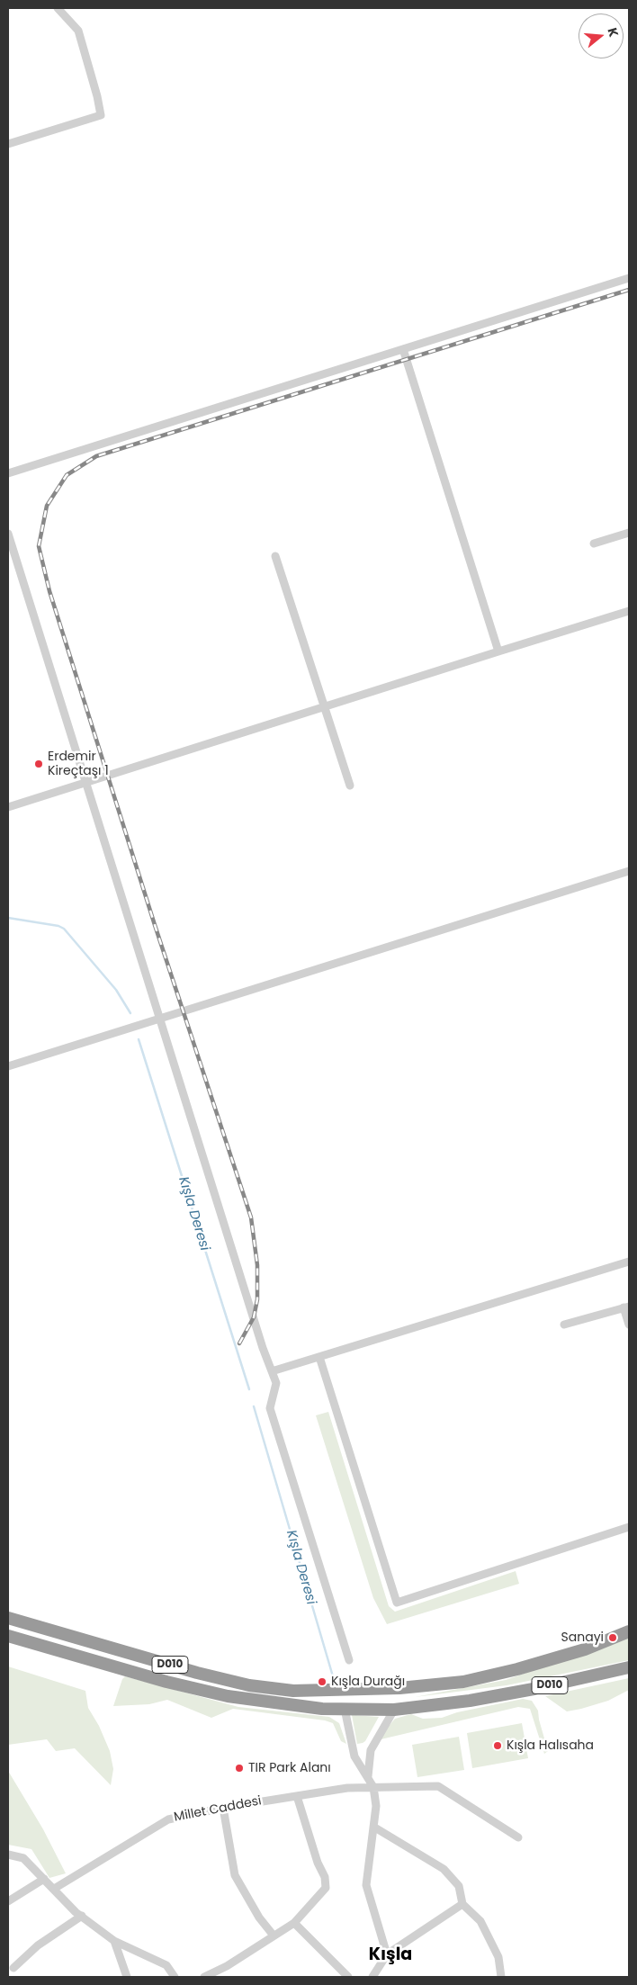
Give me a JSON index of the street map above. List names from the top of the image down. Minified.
{"streets":{"highway":["D010"],"street":["Millet Caddesi"]},"districts":["Kışla"],"water":["Kışla Deresi"],"places":["Erdemir Kireçtaşı 1","Sanayi","Kışla Durağı","Kışla Halısaha","TIR Park Alanı"],"north":"right"}
